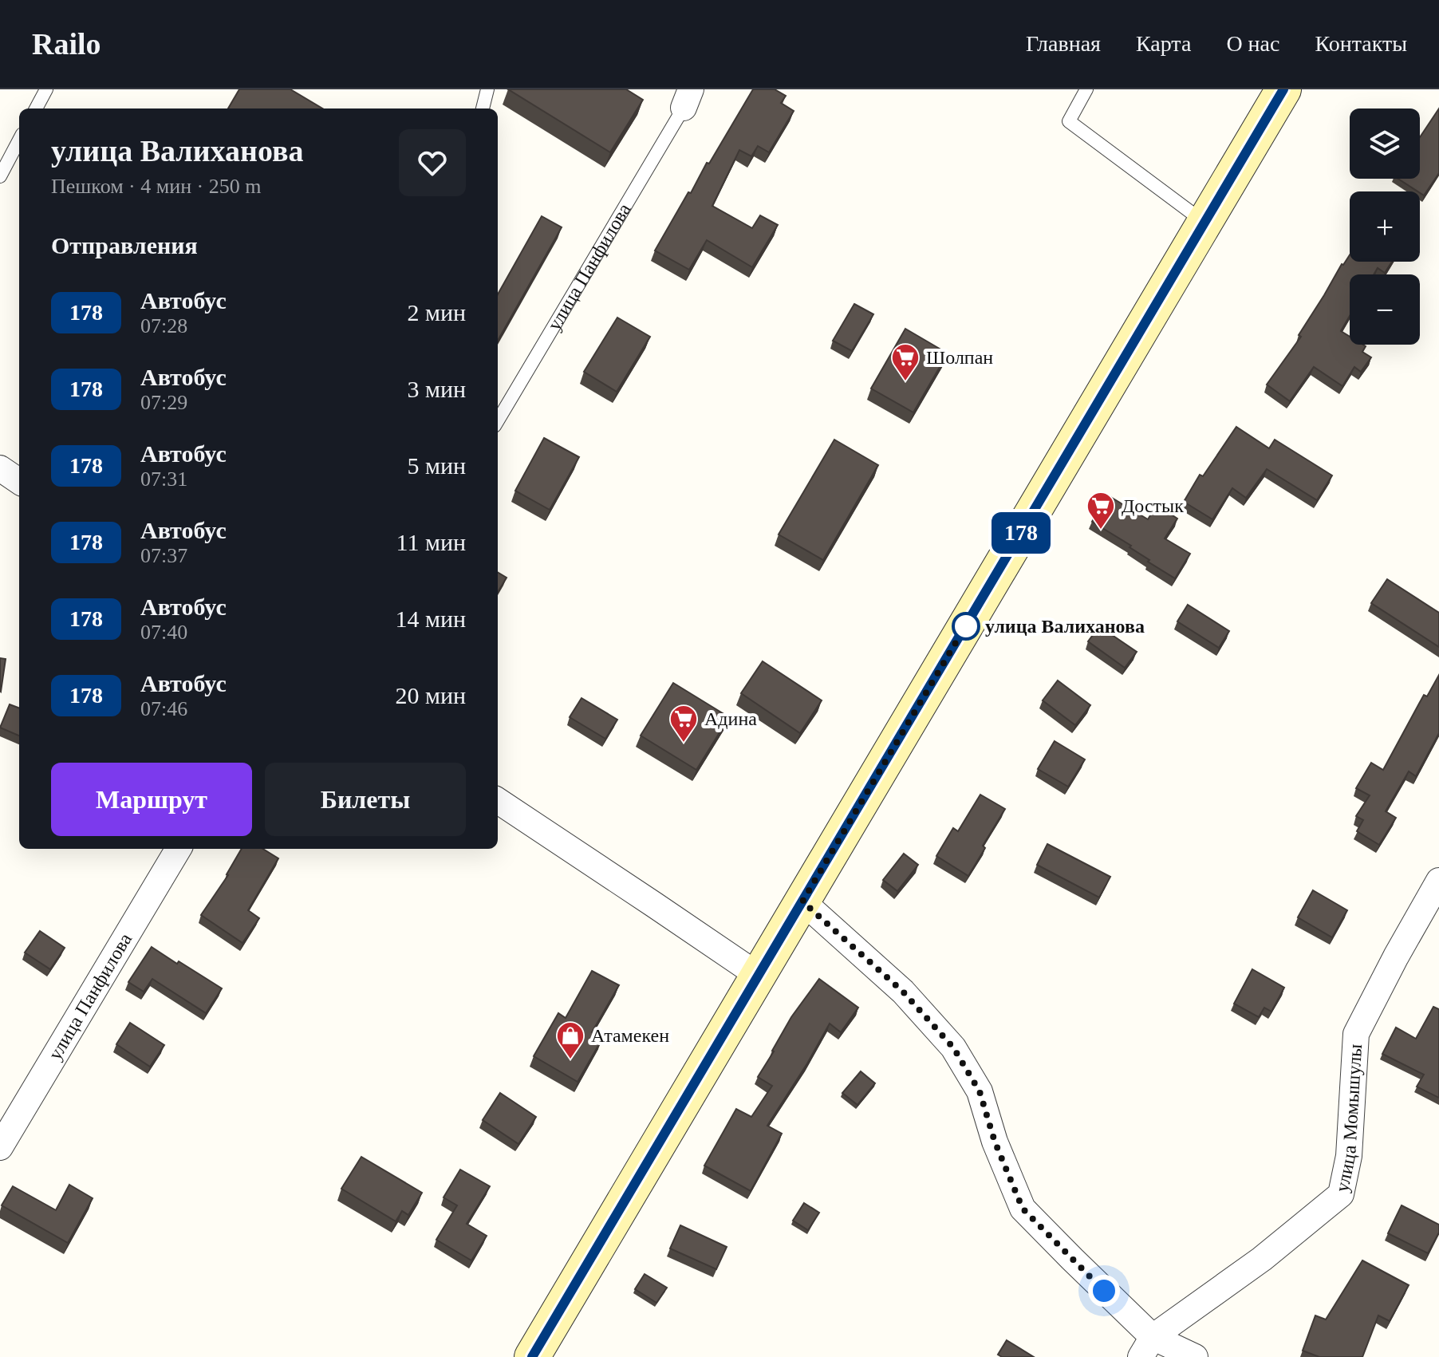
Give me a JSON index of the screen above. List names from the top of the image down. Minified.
{"streets":{"street":["улица Панфилова","улица Момышулы"]},"places":{"supermarket":["Шолпан","Достык","Адина"],"other":["улица Валиханова"],"shop":["Атамекен"]},"lines":["bus line 178"],"page":{"header":"Railo","nav":["Главная","Карта","О нас","Контакты"],"on_map":"178","map_buttons":["+","−"],"heading":[["улица Валиханова","Пешком · 4 мин · 250 m"],"Отправления"],"list":[{"mark":"178","name":"Автобус","note":"07:28","value":"2 мин"},{"mark":"178","name":"Автобус","note":"07:29","value":"3 мин"},{"mark":"178","name":"Автобус","note":"07:31","value":"5 мин"},{"mark":"178","name":"Автобус","note":"07:37","value":"11 мин"},{"mark":"178","name":"Автобус","note":"07:40","value":"14 мин"},{"mark":"178","name":"Автобус","note":"07:46","value":"20 мин"}],"buttons":["Маршрут","Билеты"]}}
